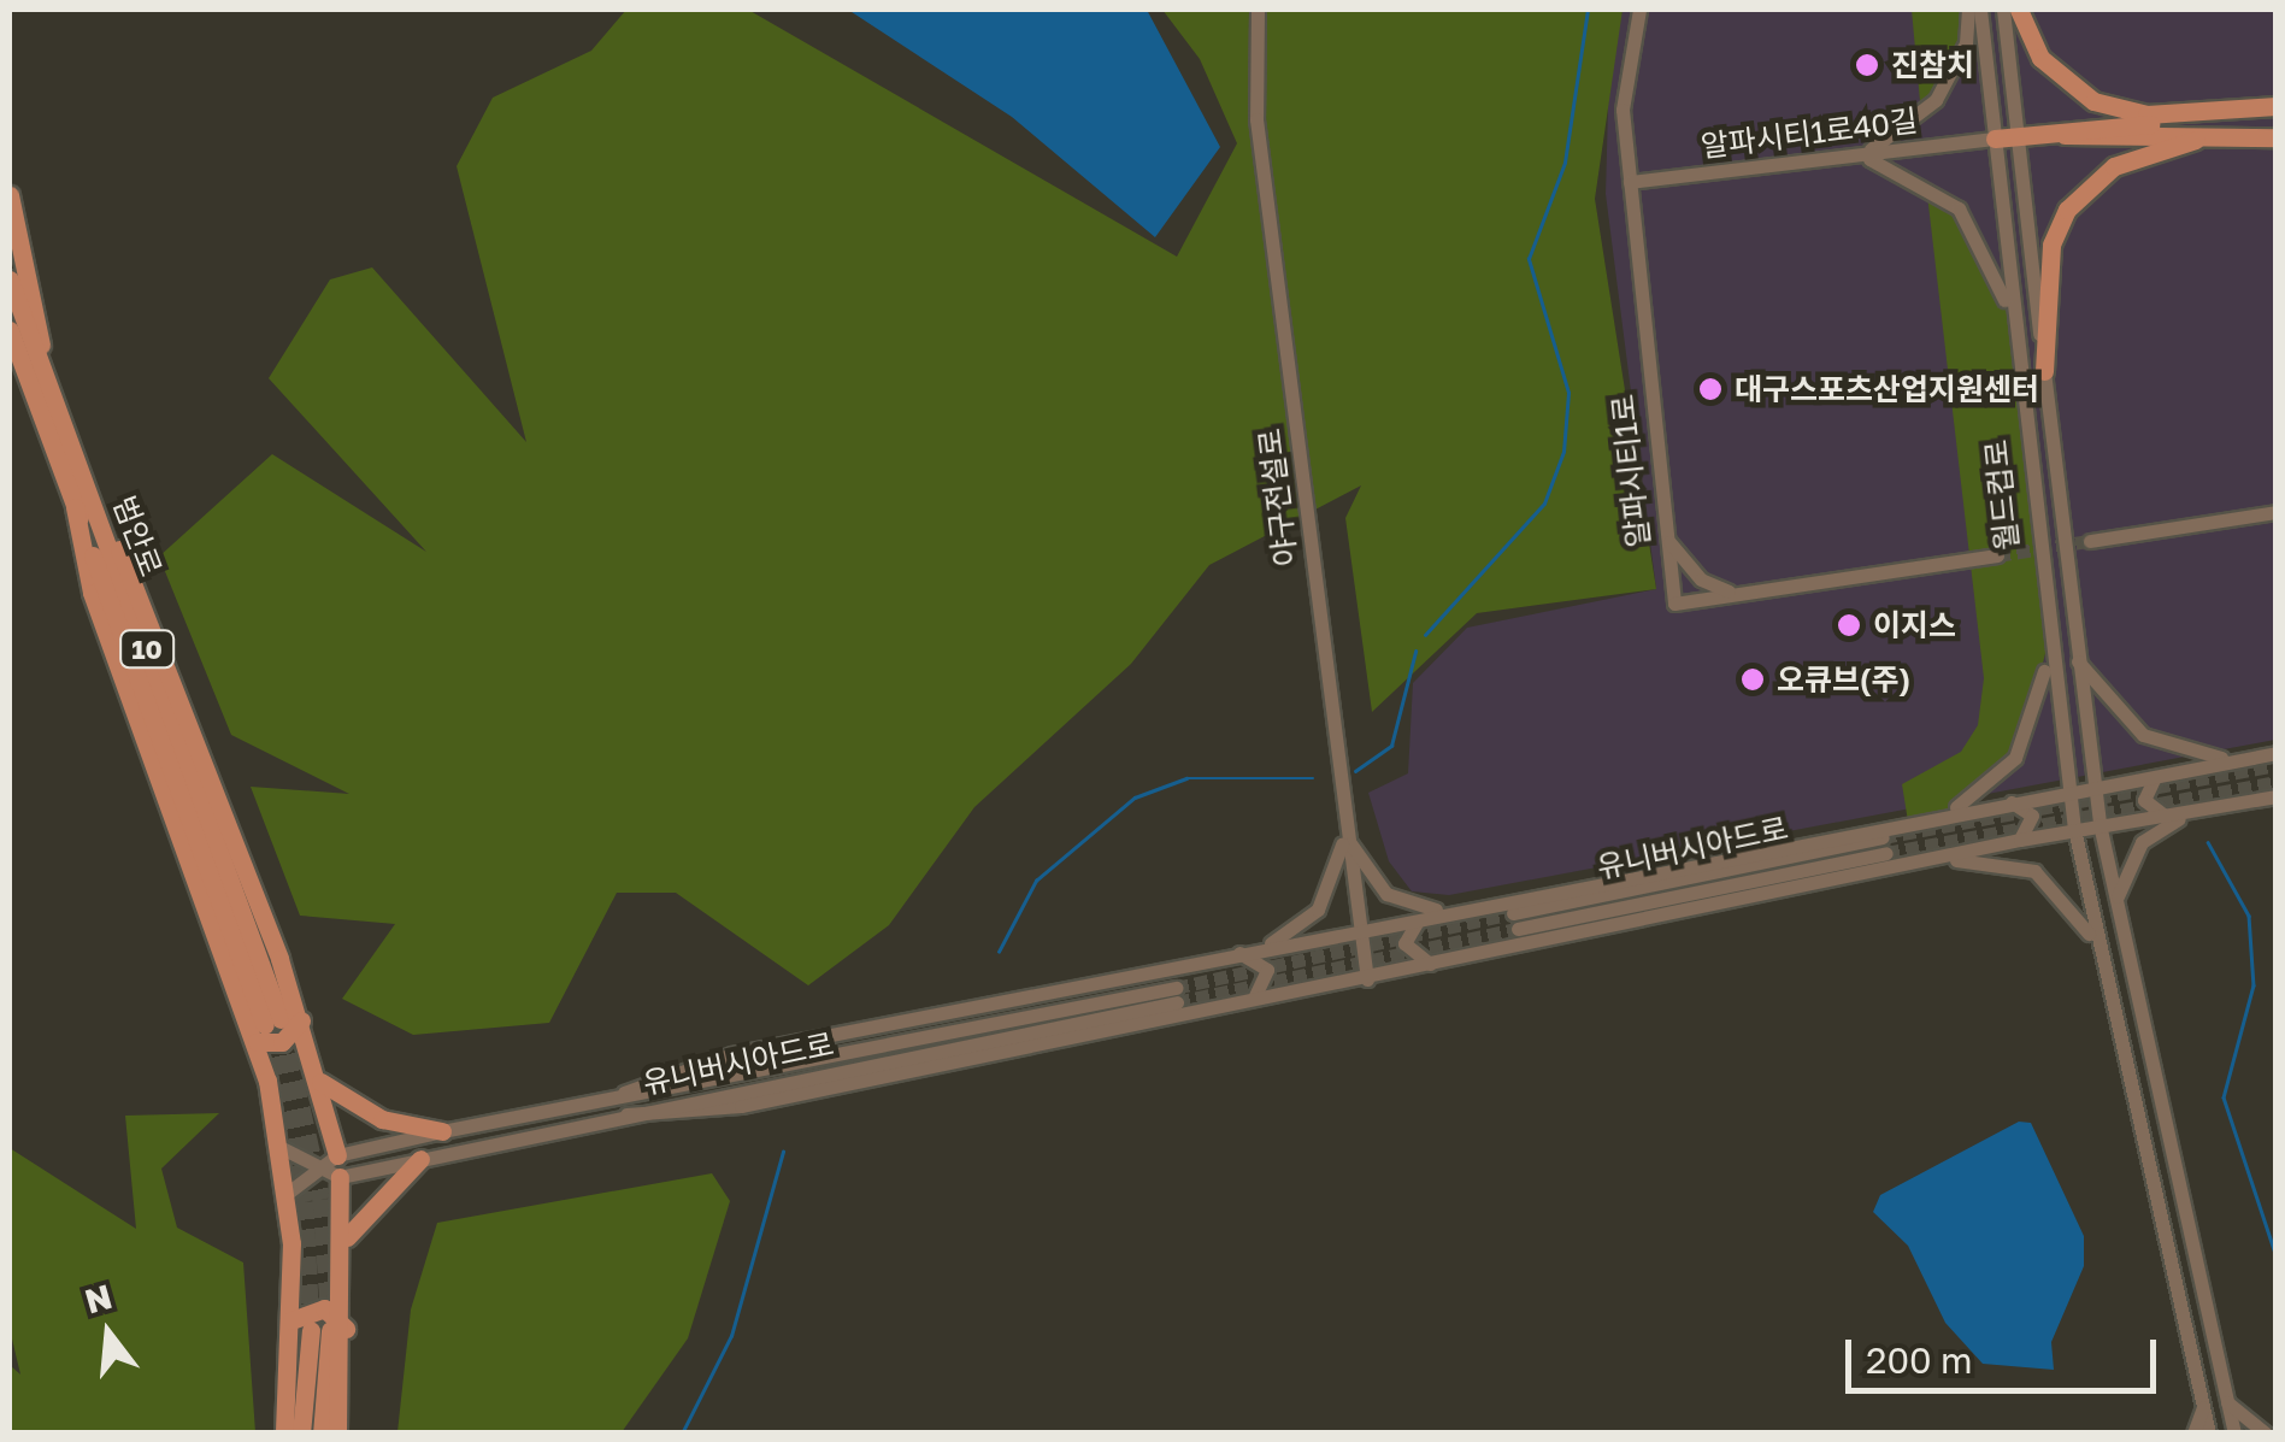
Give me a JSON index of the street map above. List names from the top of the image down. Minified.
{"streets":{"highway":["범안로","10"],"main road":["알파시티1로40길","알파시티1로","월드컵로","야구전설로","유니버시아드로"]},"crossings":[["알파시티1로40길","알파시티1로"],["알파시티1로40길","월드컵로"]],"places":["진참치","대구스포츠산업지원센터","이지스","오큐브(주)"],"scale_bar":"200 m","north":"top"}
